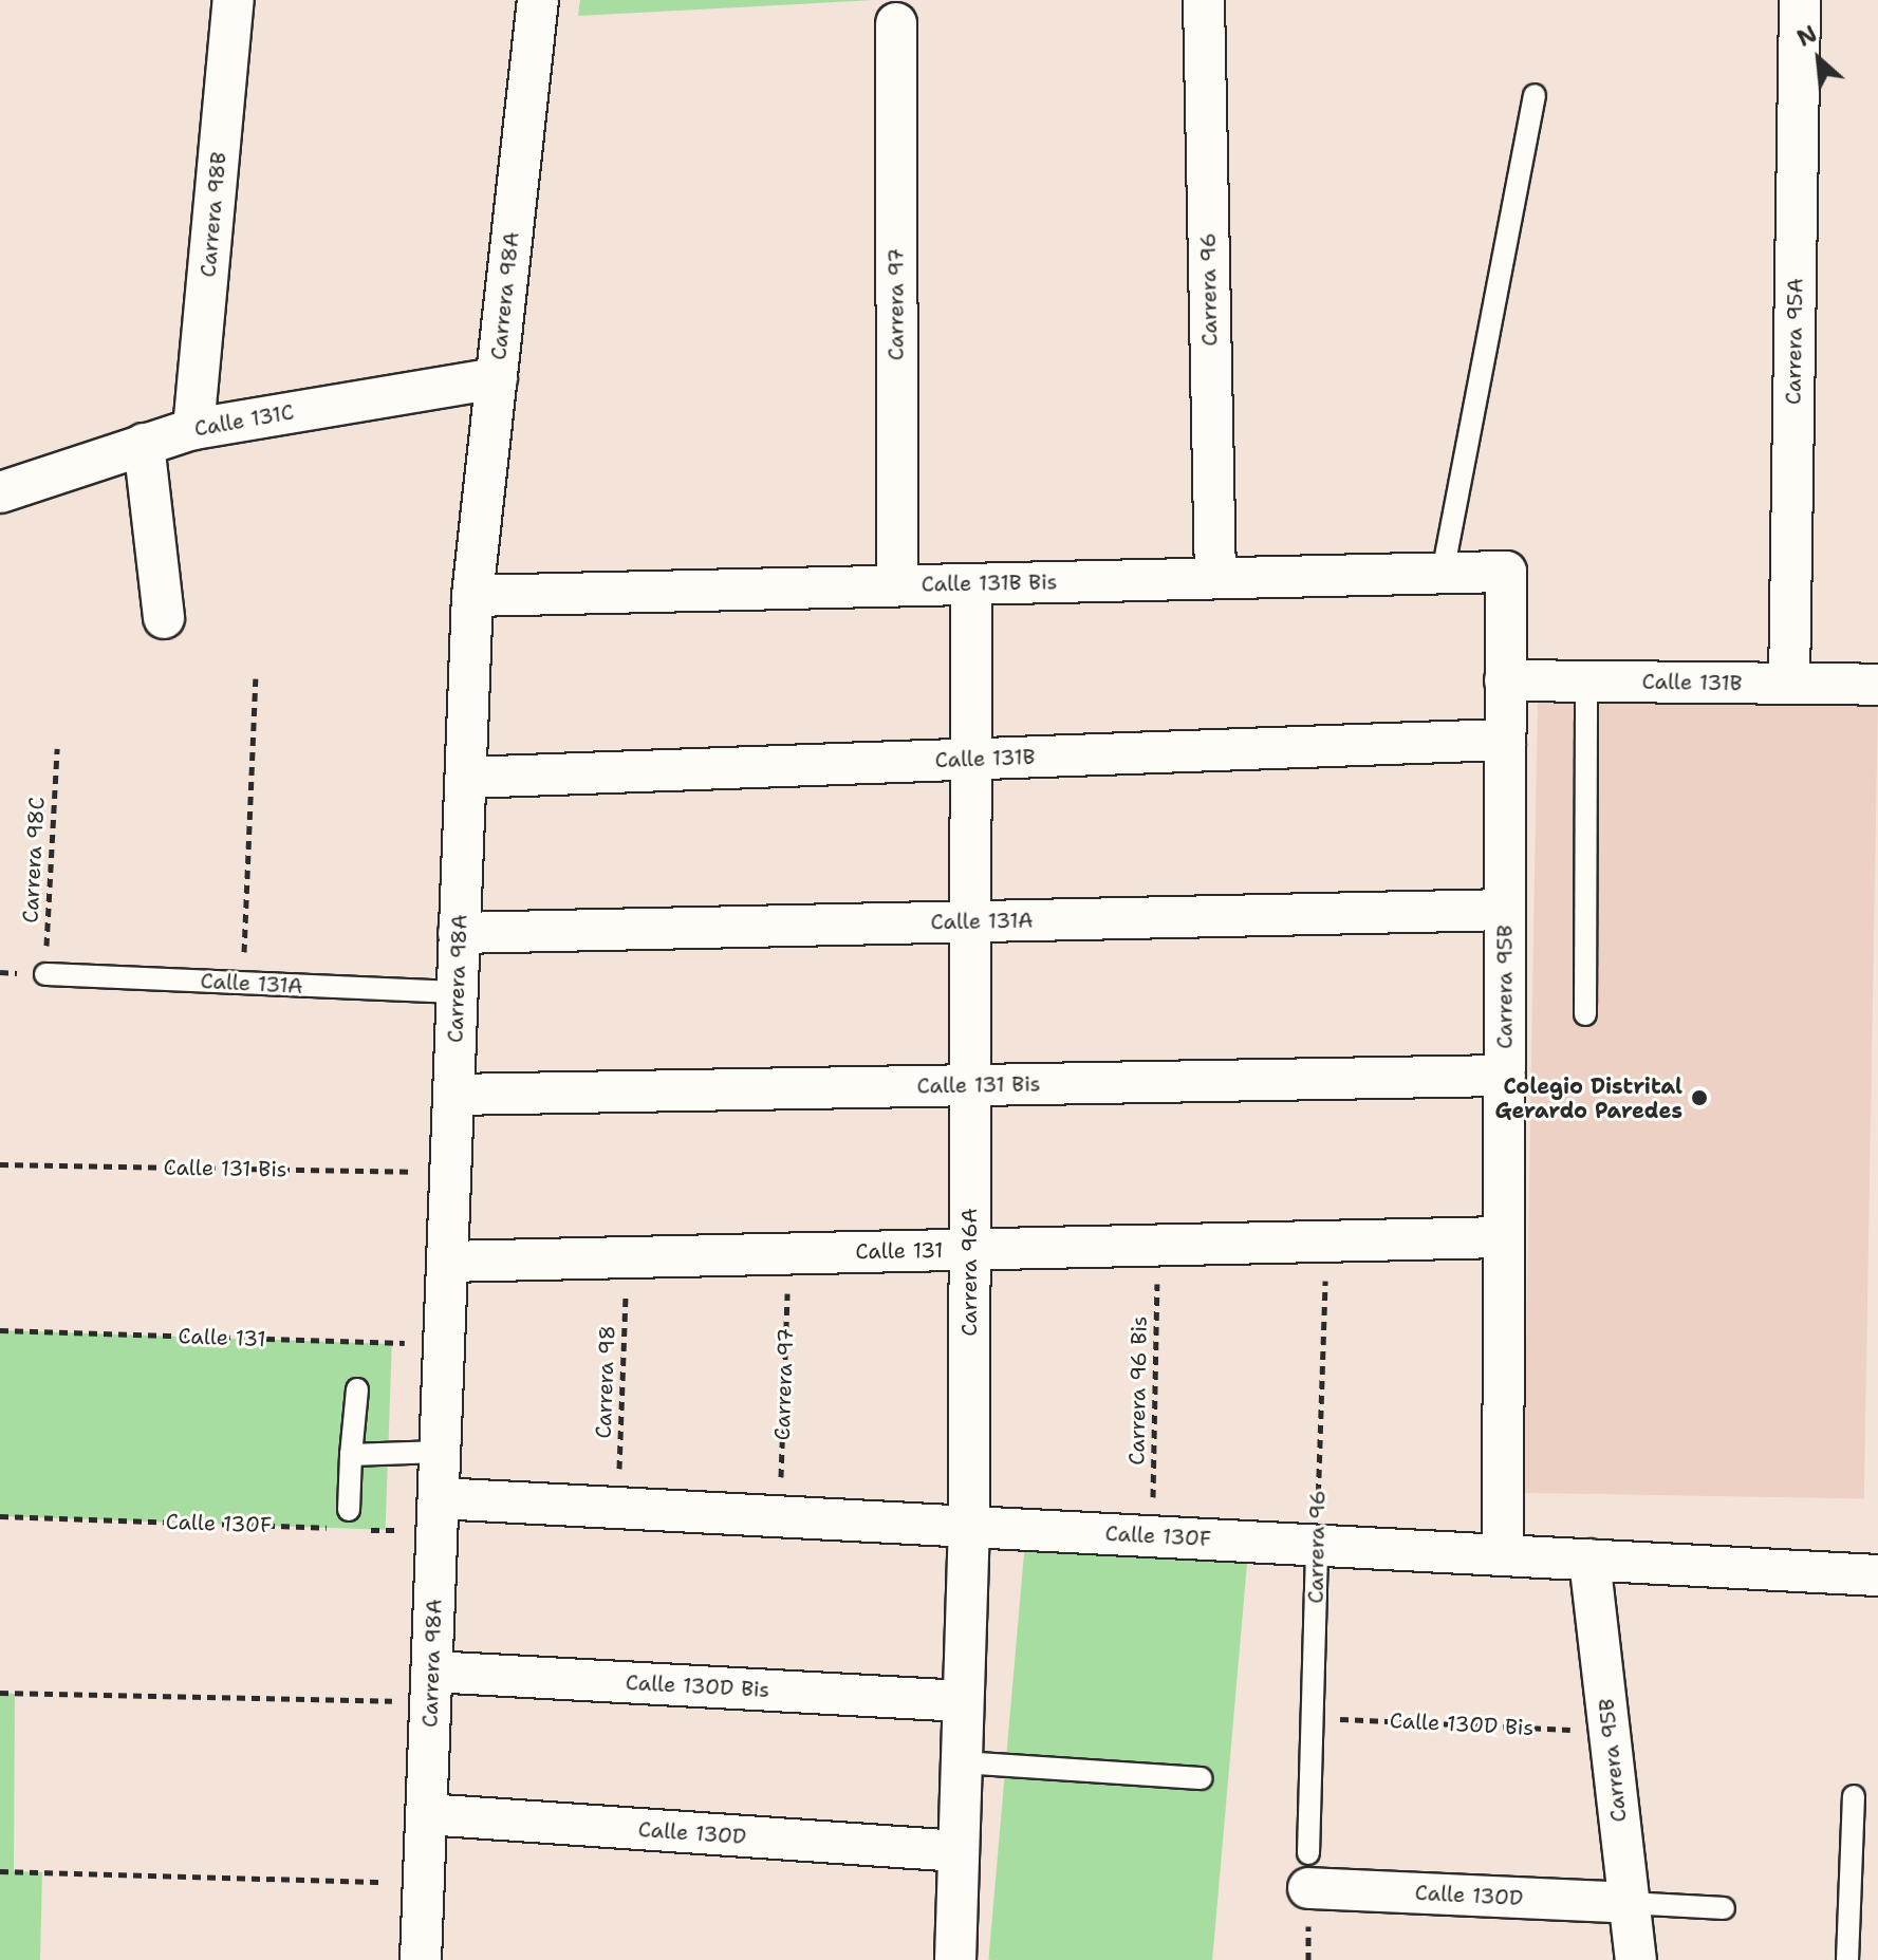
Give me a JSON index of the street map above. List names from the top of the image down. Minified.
{"streets":{"street":["Carrera 98B","Carrera 96","Carrera 98A","Carrera 97","Carrera 95A","Calle 131C","Calle 131B Bis","Calle 131B","Calle 131A","Carrera 95B","Calle 131 Bis","Calle 131","Carrera 96A","Calle 130F","Calle 130D Bis","Calle 130D"],"path":["Carrera 98C","Carrera 98","Carrera 96 Bis"]},"crossings":[["Carrera 98B","Calle 131C"],["Carrera 96","Calle 131B Bis"],["Carrera 96","Calle 131"],["Carrera 96","Calle 130F"],["Carrera 96","Calle 130D Bis"],["Carrera 96","Calle 130D"],["Carrera 98A","Calle 131C"],["Carrera 98A","Calle 131B Bis"],["Carrera 98A","Calle 131B"],["Carrera 98A","Calle 131A"],["Carrera 98A","Calle 131 Bis"],["Carrera 98A","Calle 131"],["Carrera 98A","Calle 130F"],["Carrera 98A","Calle 130D Bis"],["Carrera 98A","Calle 130D"],["Carrera 97","Calle 131B Bis"],["Carrera 97","Calle 131"],["Carrera 97","Calle 130F"],["Carrera 95A","Calle 131B"],["Calle 131B Bis","Carrera 95B"],["Calle 131B Bis","Carrera 96A"],["Calle 131B","Carrera 95B"],["Calle 131B","Carrera 96A"],["Carrera 98C","Calle 131A"],["Calle 131A","Carrera 95B"],["Calle 131A","Carrera 96A"],["Carrera 95B","Calle 131 Bis"],["Carrera 95B","Calle 131"],["Carrera 95B","Calle 130F"],["Carrera 95B","Calle 130D Bis"],["Carrera 95B","Calle 130D"],["Calle 131 Bis","Carrera 96A"],["Calle 131","Carrera 96A"],["Calle 131","Carrera 98"],["Calle 131","Carrera 96 Bis"],["Carrera 96A","Calle 130F"],["Carrera 96A","Calle 130D Bis"],["Carrera 96A","Calle 130D"],["Carrera 98","Calle 130F"],["Carrera 96 Bis","Calle 130F"]],"places":["Colegio Distrital Gerardo Paredes"],"north":"top left"}
